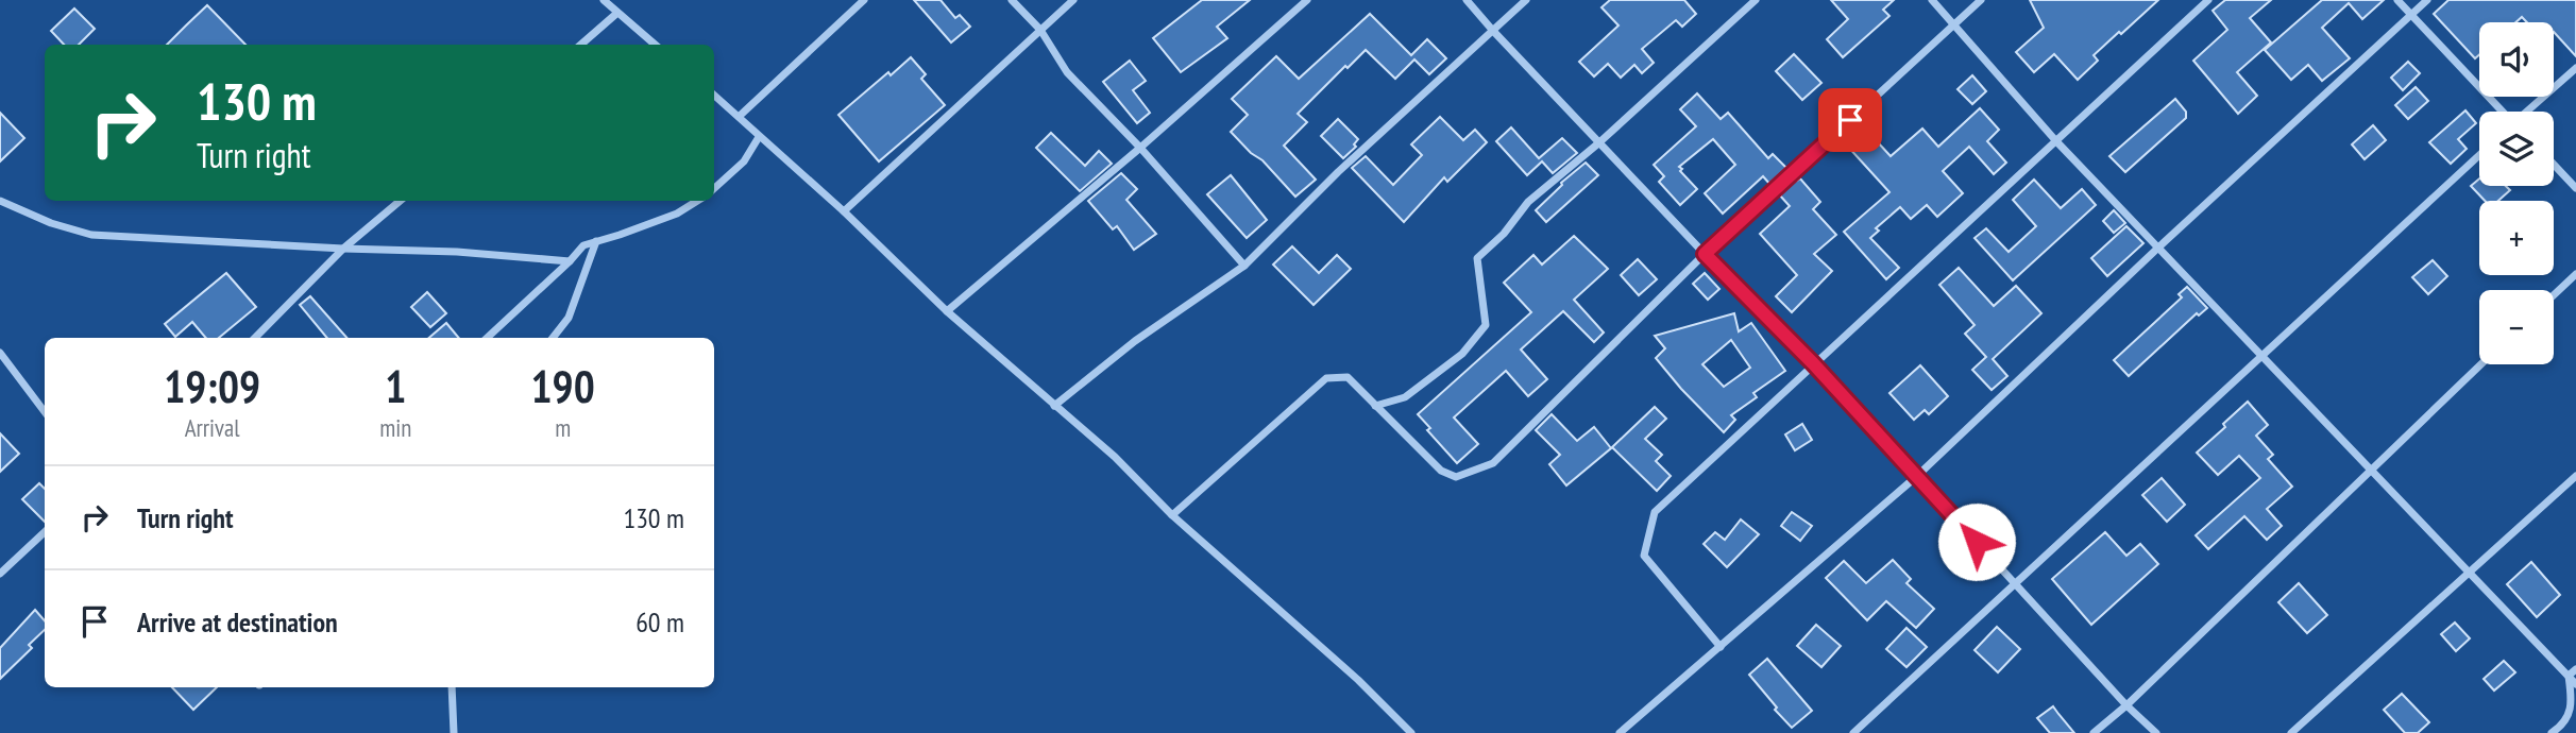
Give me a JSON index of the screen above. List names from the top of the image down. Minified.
{"page":{"map_buttons":["+","−"],"turn":["130 m","Turn right"],"eta":["19:09","Arrival","1","min","190","m"],"list":[{"name":"Turn right","value":"130 m"},{"name":"Arrive at destination","value":"60 m"}]}}
